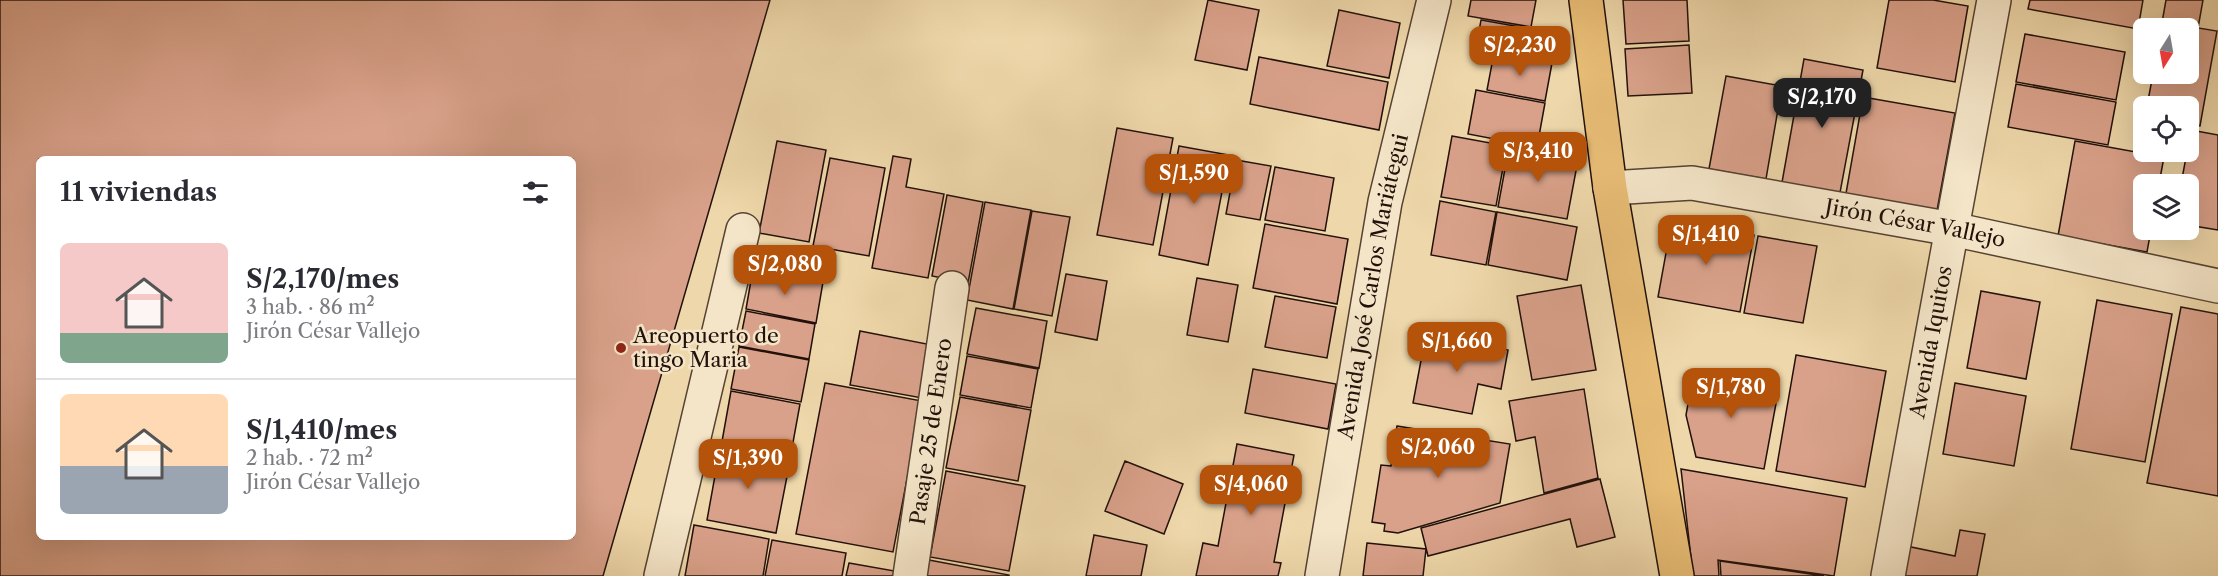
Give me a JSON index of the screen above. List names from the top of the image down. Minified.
{"streets":{"street":["Jirón César Vallejo","Avenida José Carlos Mariátegui","Avenida Iquitos","Pasaje 25 de Enero"]},"crossings":[["Jirón César Vallejo","Avenida Iquitos"]],"places":["Areopuerto de tingo Maria"],"north":"bottom","page":{"price":["S/2,230","S/2,170","S/3,410","S/1,590","S/1,410","S/2,080","S/1,660","S/1,780","S/2,060","S/1,390","S/4,060"],"heading":"11 viviendas","list":[{"name":"S/2,170/mes","note":"3 hab. · 86 m² · Jirón César Vallejo"},{"name":"S/1,410/mes","note":"2 hab. · 72 m² · Jirón César Vallejo"}]}}
